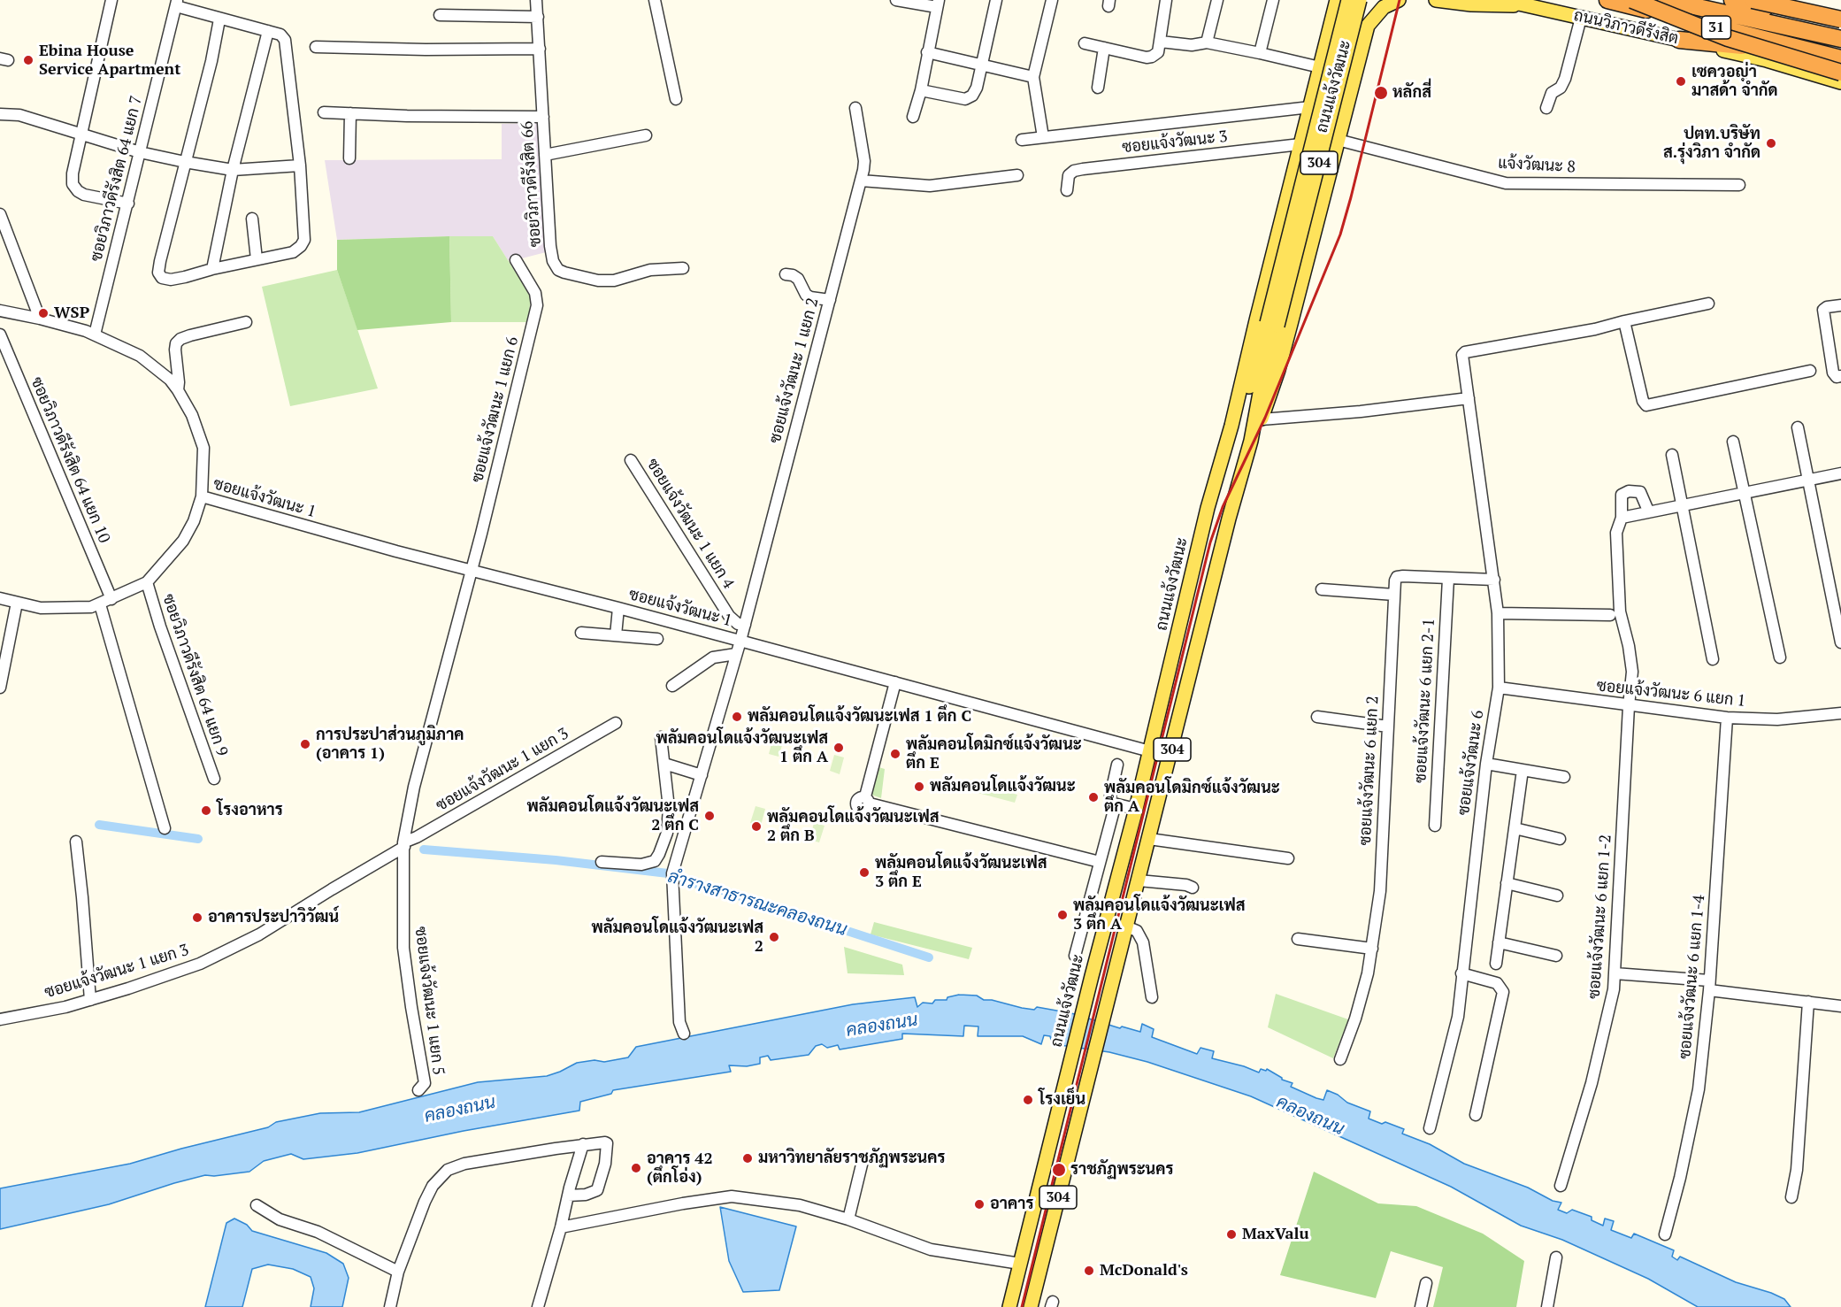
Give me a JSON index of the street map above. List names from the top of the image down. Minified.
{"streets":{"highway":["ถนนวิภาวดีรังสิต","31"],"main road":["ถนนแจ้งวัฒนะ","304"],"street":["ซอยแจ้งวัฒนะ 3","แจ้งวัฒนะ 8","ซอยวิภาวดีรังสิต 64 แยก 7","ซอยวิภาวดีรังสิต 66","ซอยแจ้งวัฒนะ 1 แยก 2","ซอยแจ้งวัฒนะ 1 แยก 6","ซอยวิภาวดีรังสิต 64 แยก 10","ซอยแจ้งวัฒนะ 1","ซอยแจ้งวัฒนะ 1 แยก 4","ซอยวิภาวดีรังสิต 64 แยก 9","ซอยแจ้งวัฒนะ 6 แยก 1","ซอยแจ้งวัฒนะ 6 แยก 2-1","ซอยแจ้งวัฒนะ 6","ซอยแจ้งวัฒนะ 1 แยก 3","ซอยแจ้งวัฒนะ 6 แยก 2","ซอยแจ้งวัฒนะ 6 แยก 1-2","ซอยแจ้งวัฒนะ 6 แยก 1-4","ซอยแจ้งวัฒนะ 1 แยก 5"]},"crossings":[["ถนนวิภาวดีรังสิต","31"],["ถนนแจ้งวัฒนะ","ซอยแจ้งวัฒนะ 3"],["ถนนแจ้งวัฒนะ","แจ้งวัฒนะ 8"],["ถนนแจ้งวัฒนะ","ซอยแจ้งวัฒนะ 1"],["ซอยแจ้งวัฒนะ 1 แยก 2","ซอยแจ้งวัฒนะ 1"],["ซอยแจ้งวัฒนะ 1 แยก 2","ซอยแจ้งวัฒนะ 1 แยก 4"],["ซอยแจ้งวัฒนะ 1 แยก 6","ซอยแจ้งวัฒนะ 1"],["ซอยแจ้งวัฒนะ 1 แยก 6","ซอยแจ้งวัฒนะ 1 แยก 5"],["ซอยแจ้งวัฒนะ 1","ซอยแจ้งวัฒนะ 1 แยก 5"],["ซอยแจ้งวัฒนะ 6 แยก 1","ซอยแจ้งวัฒนะ 6"],["ซอยแจ้งวัฒนะ 6 แยก 1","ซอยแจ้งวัฒนะ 6 แยก 1-2"],["ซอยแจ้งวัฒนะ 6 แยก 1","ซอยแจ้งวัฒนะ 6 แยก 1-4"],["ซอยแจ้งวัฒนะ 6 แยก 2-1","ซอยแจ้งวัฒนะ 6 แยก 2"],["ซอยแจ้งวัฒนะ 6","ซอยแจ้งวัฒนะ 6 แยก 2"],["ซอยแจ้งวัฒนะ 1 แยก 3","ซอยแจ้งวัฒนะ 1 แยก 5"]],"water":["ลำรางสาธารณะคลองถนน","คลองถนน"],"places":["Ebina House Service Apartment","เซควอญ่า มาสด้า จำกัด","หลักสี่","ปตท.บริษัท ส.รุ่งวิภา จำกัด","WSP","พลัมคอนโดแจ้งวัฒนะเฟส 1 ตึก C","การประปาส่วนภูมิภาค (อาคาร 1)","พลัมคอนโดแจ้งวัฒนะเฟส 1 ตึก A","พลัมคอนโดมิกซ์แจ้งวัฒนะ ตึก E","พลัมคอนโดแจ้งวัฒนะ","พลัมคอนโดมิกซ์แจ้งวัฒนะ ตึก A","โรงอาหาร","พลัมคอนโดแจ้งวัฒนะเฟส 2 ตึก C","พลัมคอนโดแจ้งวัฒนะเฟส 2 ตึก B","พลัมคอนโดแจ้งวัฒนะเฟส 3 ตึก E","พลัมคอนโดแจ้งวัฒนะเฟส 3 ตึก A","อาคารประปาวิวัฒน์","พลัมคอนโดแจ้งวัฒนะเฟส 2","โรงเย็น","มหาวิทยาลัยราชภัฏพระนคร","อาคาร 42 (ตึกโอ่ง)","ราชภัฏพระนคร","อาคาร","MaxValu","McDonald's"]}
